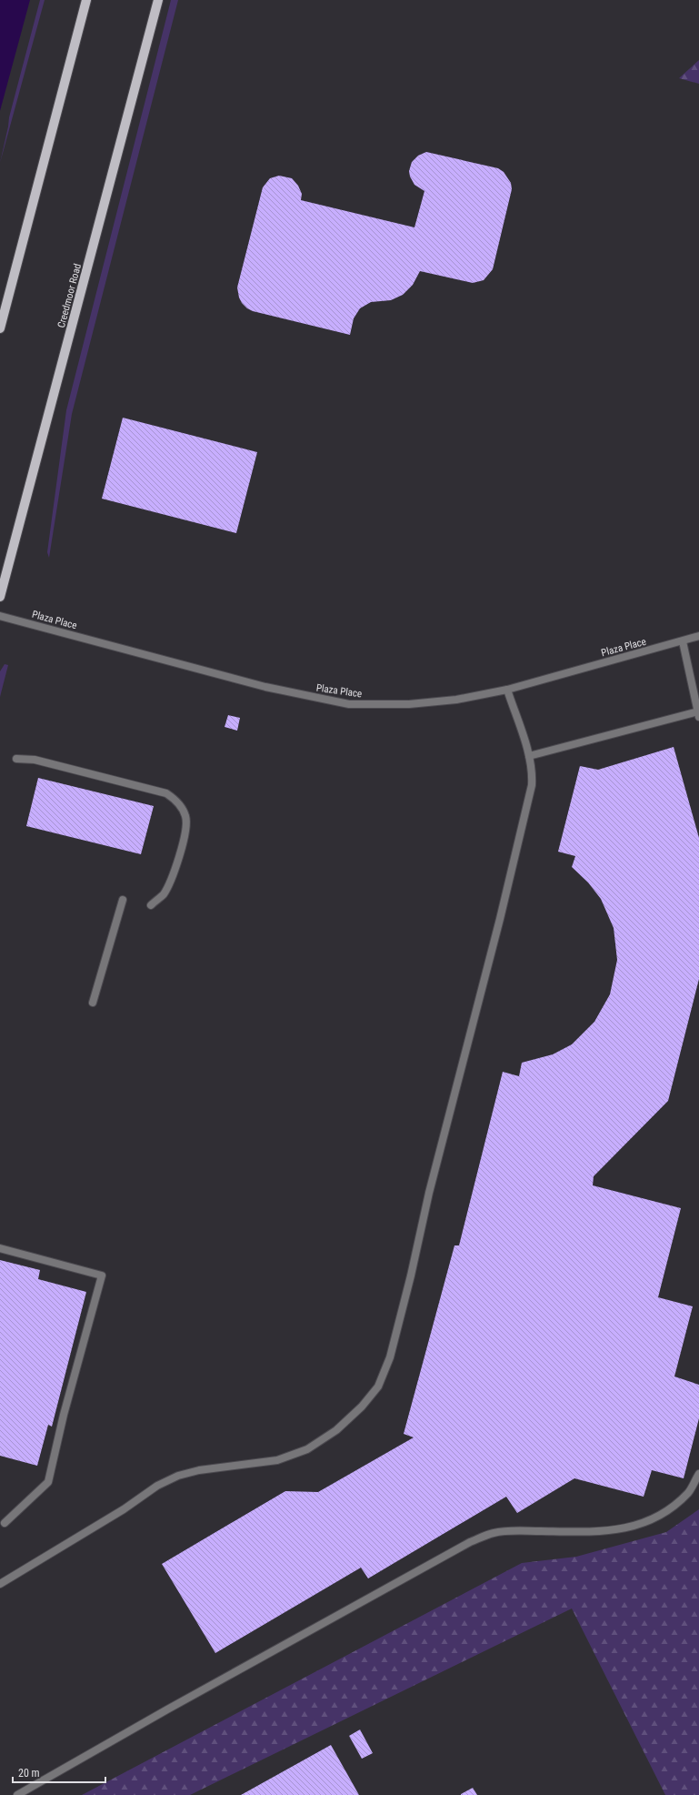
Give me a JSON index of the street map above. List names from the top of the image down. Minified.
{"streets":{"main road":["Creedmoor Road"],"street":["Plaza Place"]},"scale_bar":"20 m"}
